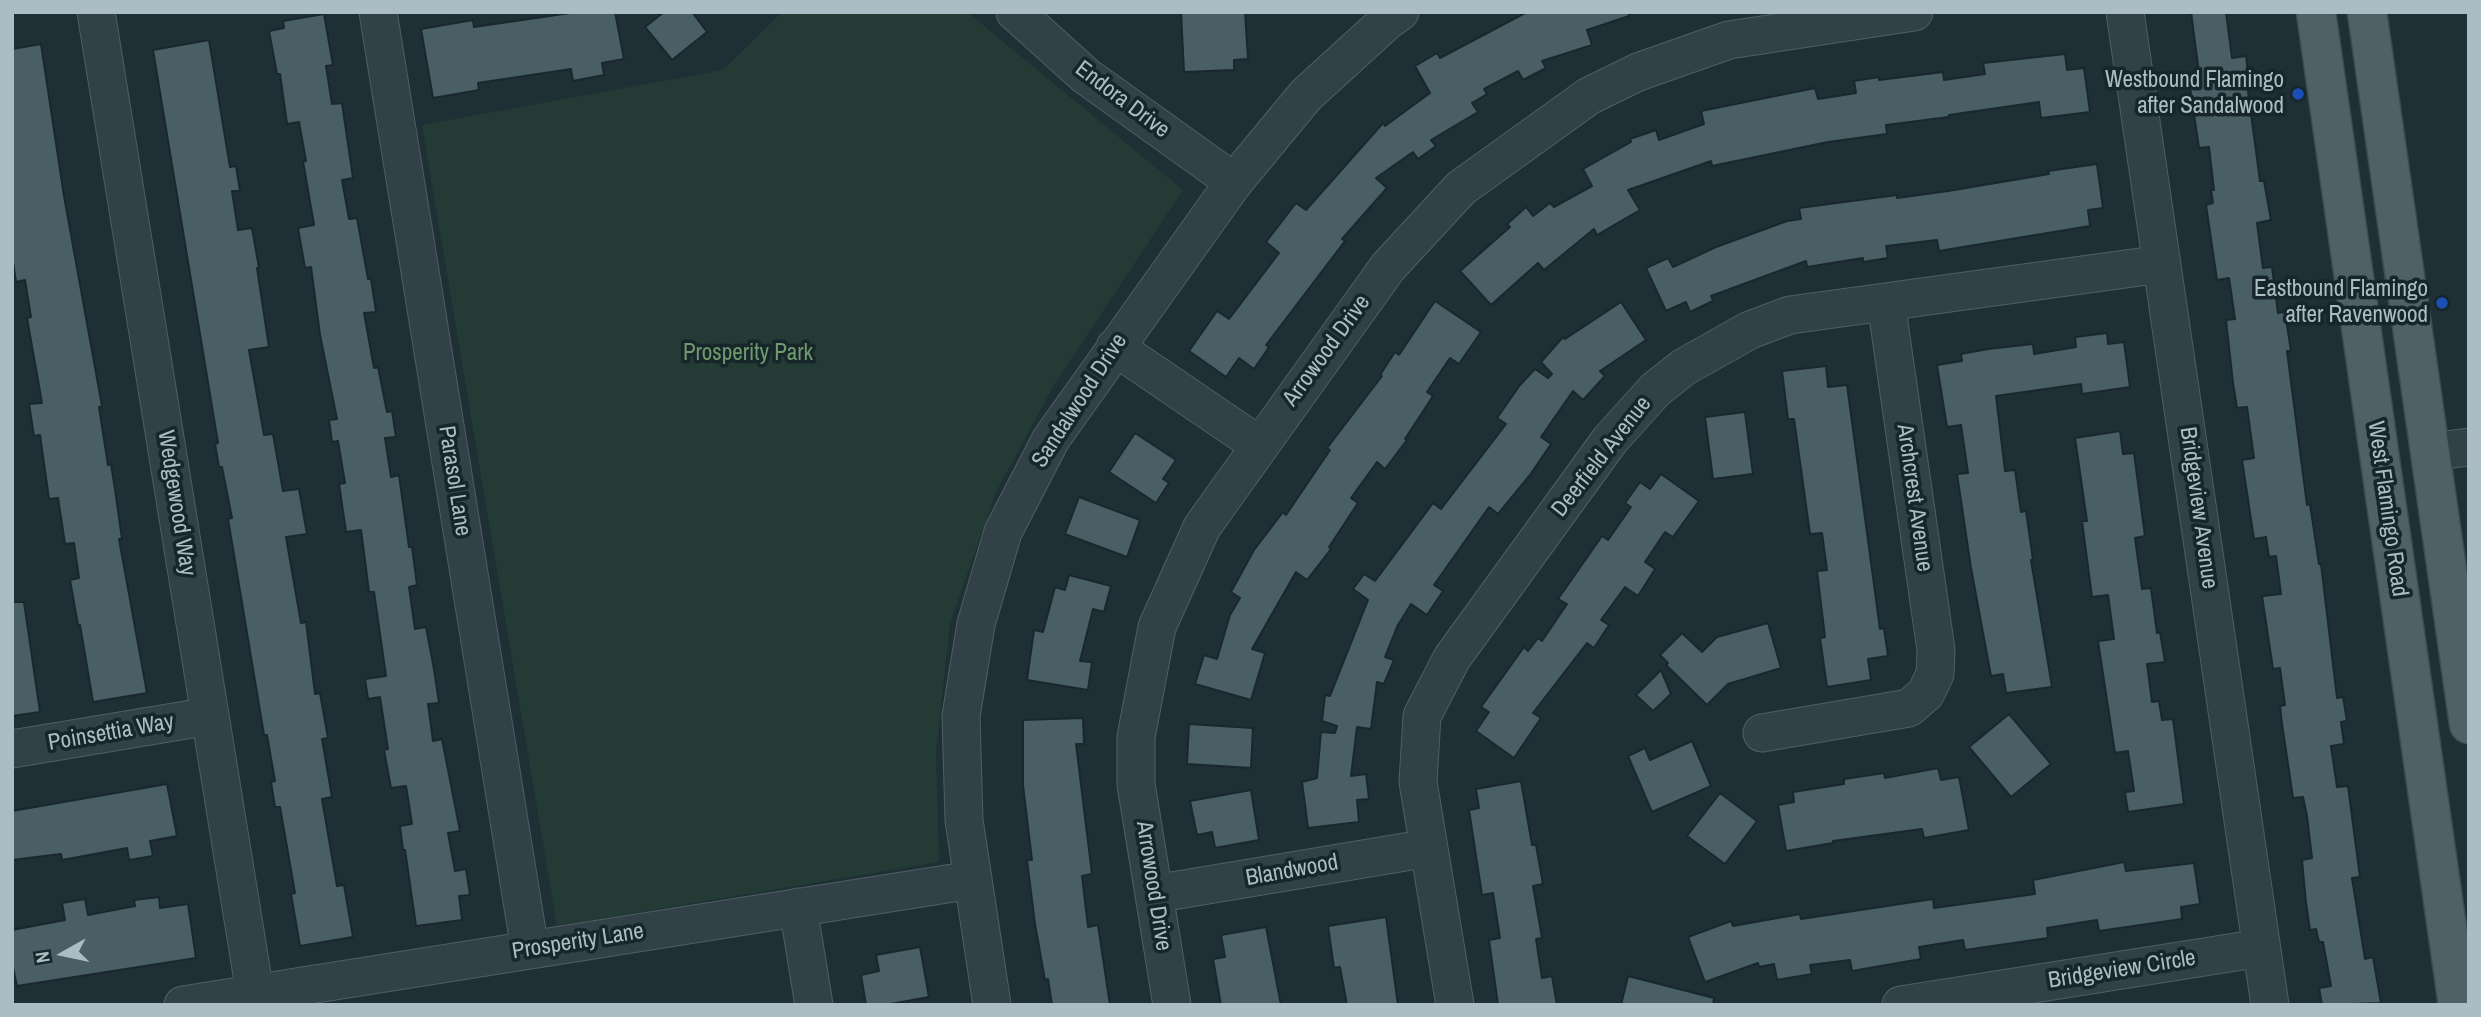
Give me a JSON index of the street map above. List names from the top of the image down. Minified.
{"streets":{"main road":["West Flamingo Road"],"street":["Endora Drive","Arrowood Drive","Sandalwood Drive","Deerfield Avenue","Parasol Lane","Archcrest Avenue","Wedgewood Way","Bridgeview Avenue","Poinsettia Way","Blandwood","Prosperity Lane","Bridgeview Circle"]},"crossings":[["Endora Drive","Sandalwood Drive"],["Arrowood Drive","Blandwood"],["Sandalwood Drive","Prosperity Lane"],["Deerfield Avenue","Archcrest Avenue"],["Deerfield Avenue","Bridgeview Avenue"],["Deerfield Avenue","Blandwood"],["Parasol Lane","Prosperity Lane"],["Wedgewood Way","Poinsettia Way"],["Wedgewood Way","Prosperity Lane"],["Bridgeview Avenue","Bridgeview Circle"]],"parks":["Prosperity Park"],"places":["Westbound Flamingo after Sandalwood","Eastbound Flamingo after Ravenwood"],"north":"left"}
